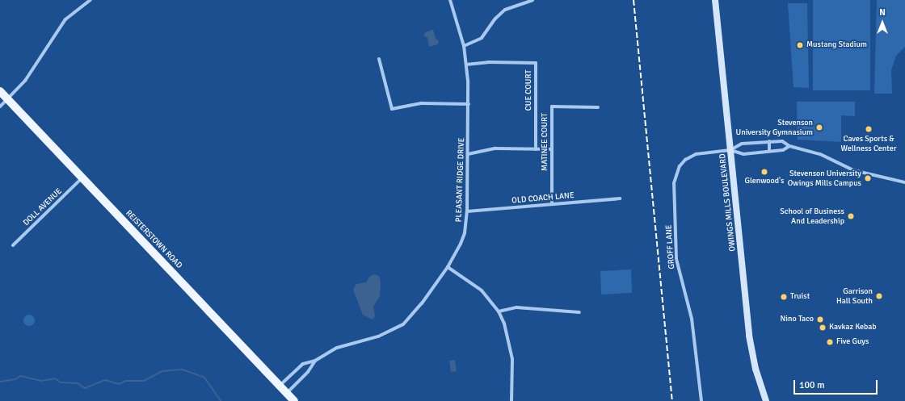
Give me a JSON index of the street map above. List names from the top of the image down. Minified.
{"streets":{"main road":["OWINGS MILLS BOULEVARD","REISTERSTOWN ROAD"],"street":["CUE COURT","MATINEE COURT","PLEASANT RIDGE DRIVE","OLD COACH LANE","DOLL AVENUE","GROFF LANE"]},"crossings":[["CUE COURT","PLEASANT RIDGE DRIVE"],["MATINEE COURT","OLD COACH LANE"],["PLEASANT RIDGE DRIVE","OLD COACH LANE"],["PLEASANT RIDGE DRIVE","REISTERSTOWN ROAD"],["OWINGS MILLS BOULEVARD","GROFF LANE"],["DOLL AVENUE","REISTERSTOWN ROAD"]],"places":["Mustang Stadium","Stevenson University Gymnasium","Caves Sports & Wellness Center","Glenwood's","Stevenson University Owings Mills Campus","School of Business And Leadership","Garrison Hall South","Truist","Nino Taco","Kavkaz Kebab","Five Guys"],"scale_bar":"100 m","north":"top"}
